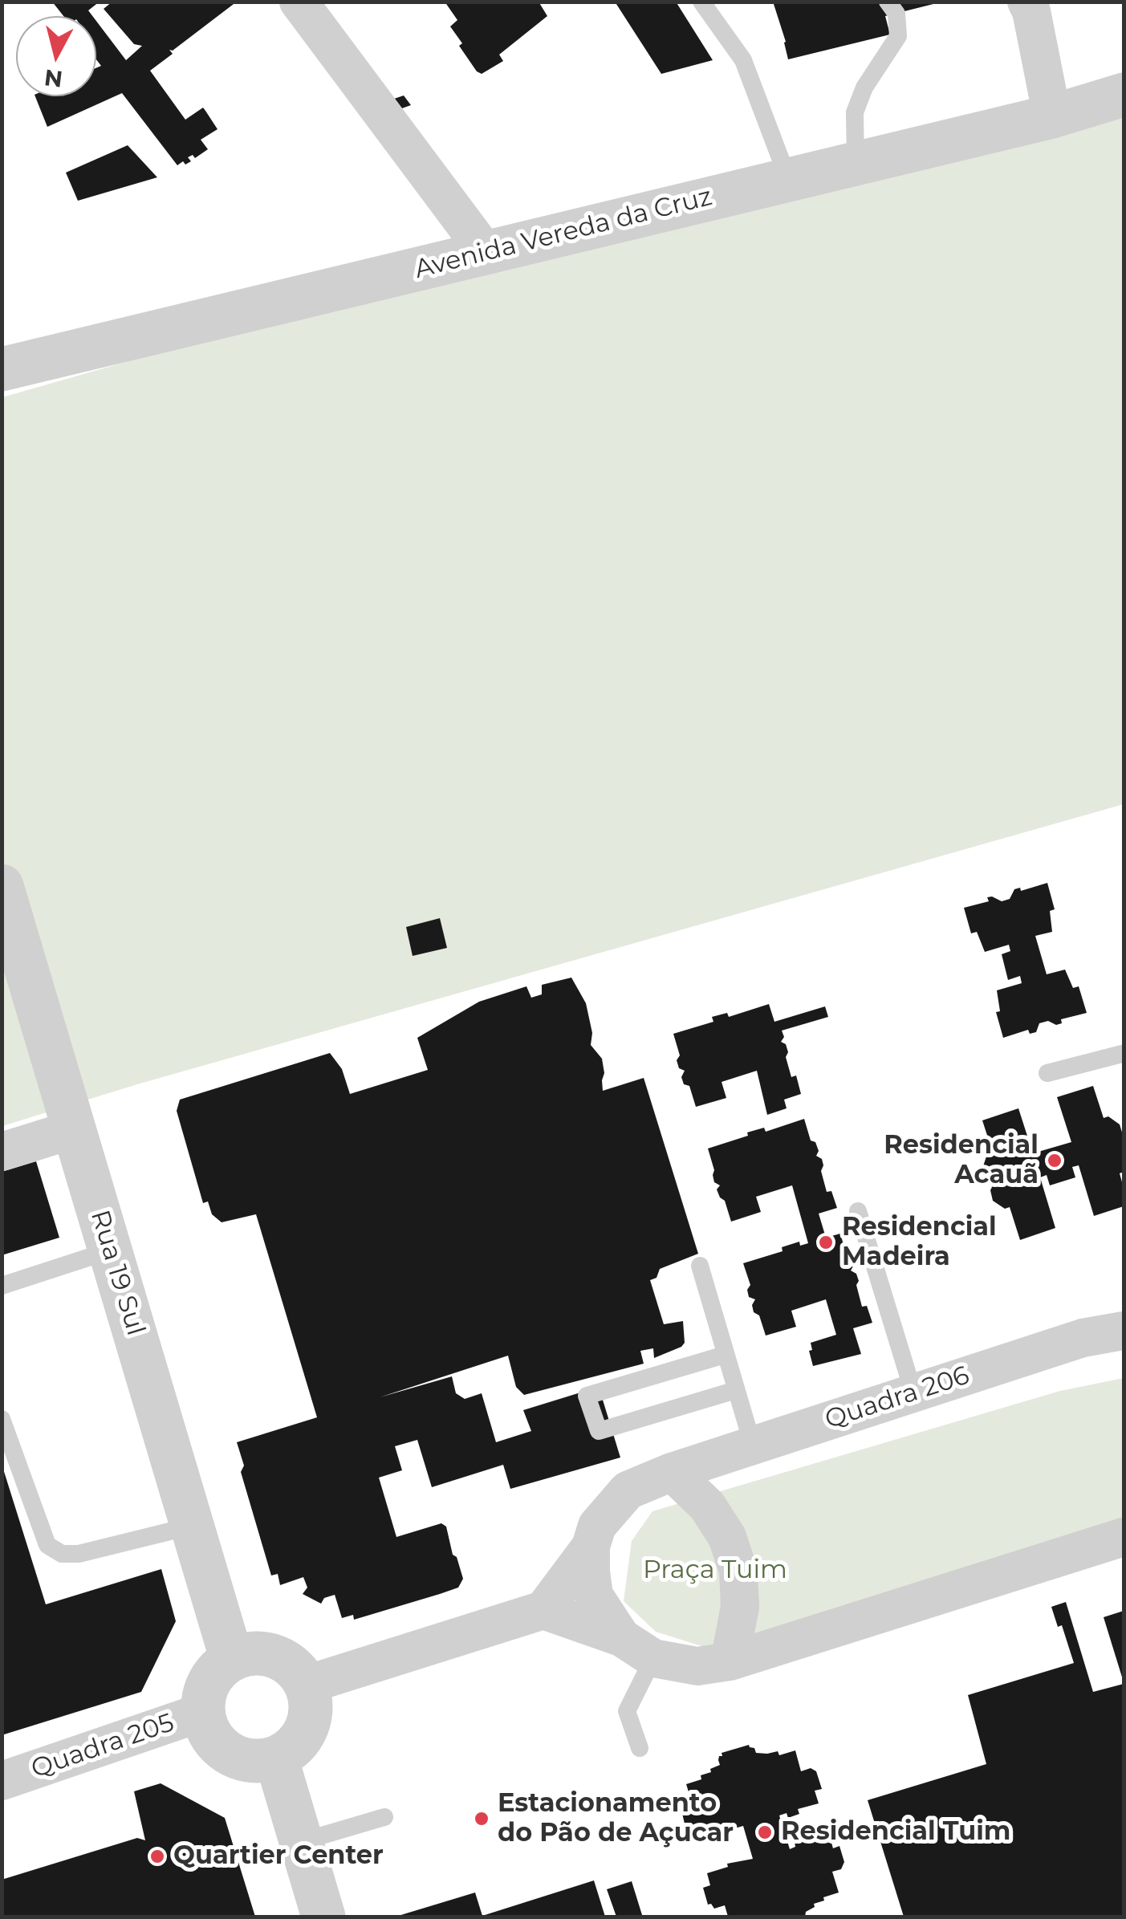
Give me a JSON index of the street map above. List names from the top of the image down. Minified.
{"streets":{"street":["Avenida Vereda da Cruz","Rua 19 Sul","Quadra 206","Quadra 205"]},"crossings":[["Rua 19 Sul","Quadra 205"]],"parks":["Praça Tuim"],"places":["Residencial Acauã","Residencial Madeira","Estacionamento do Pão de Açucar","Residencial Tuim","Quartier Center"],"north":"bottom"}
